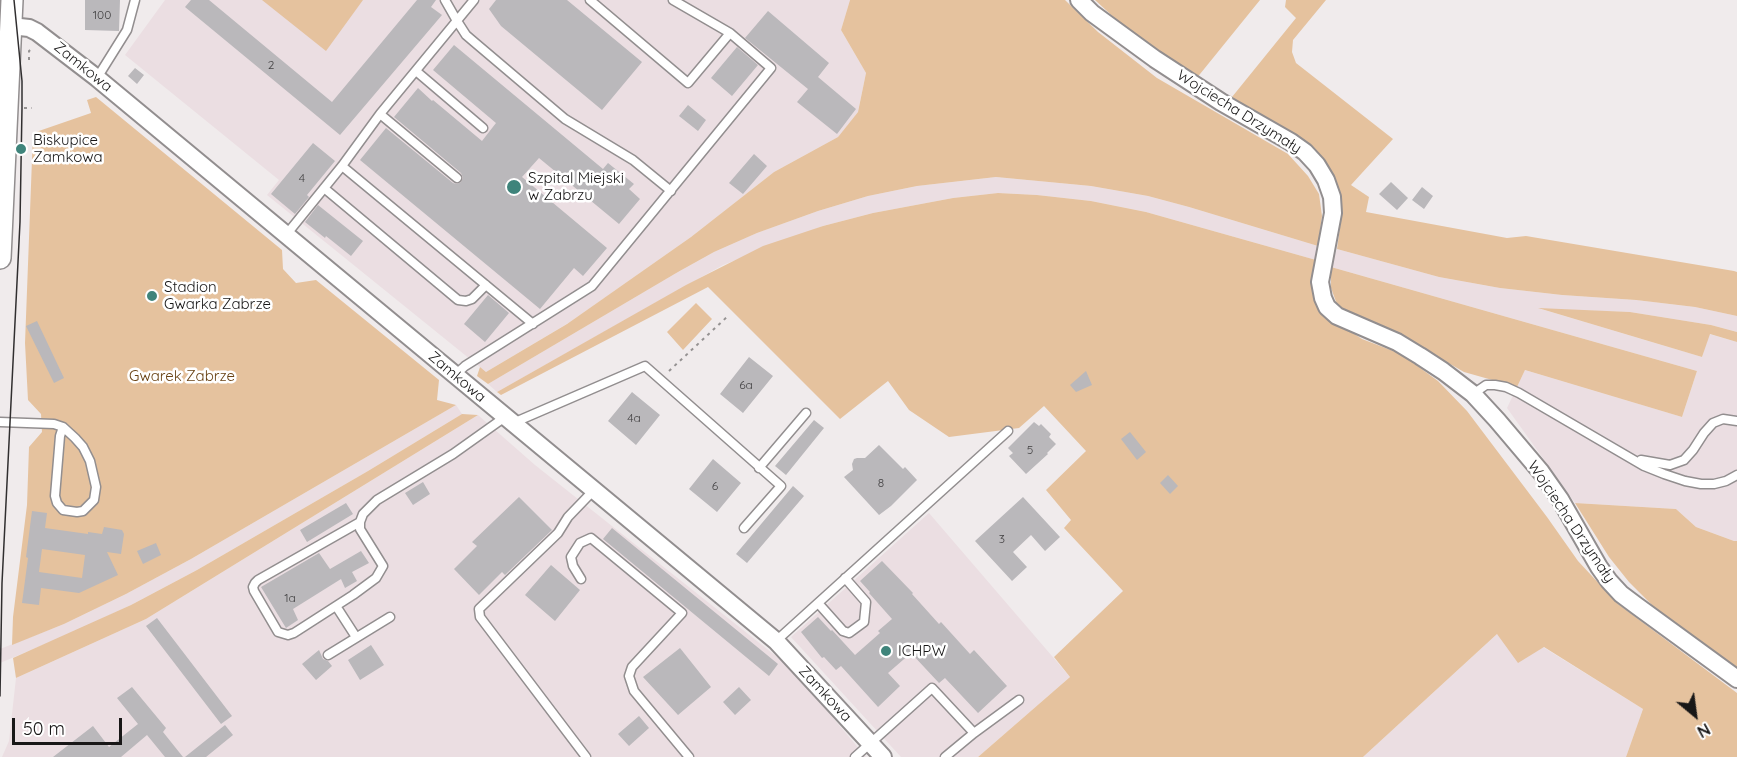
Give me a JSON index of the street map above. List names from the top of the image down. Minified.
{"streets":{"street":["Zamkowa","Wojciecha Drzymały"]},"parks":["Gwarek Zabrze"],"places":["Biskupice Zamkowa","Szpital Miejski w Zabrzu","Stadion Gwarka Zabrze","ICHPW"],"house_numbers":["100","2","4","6a","4a","5","8","6","3","1a"],"scale_bar":"50 m","north":"bottom right"}
